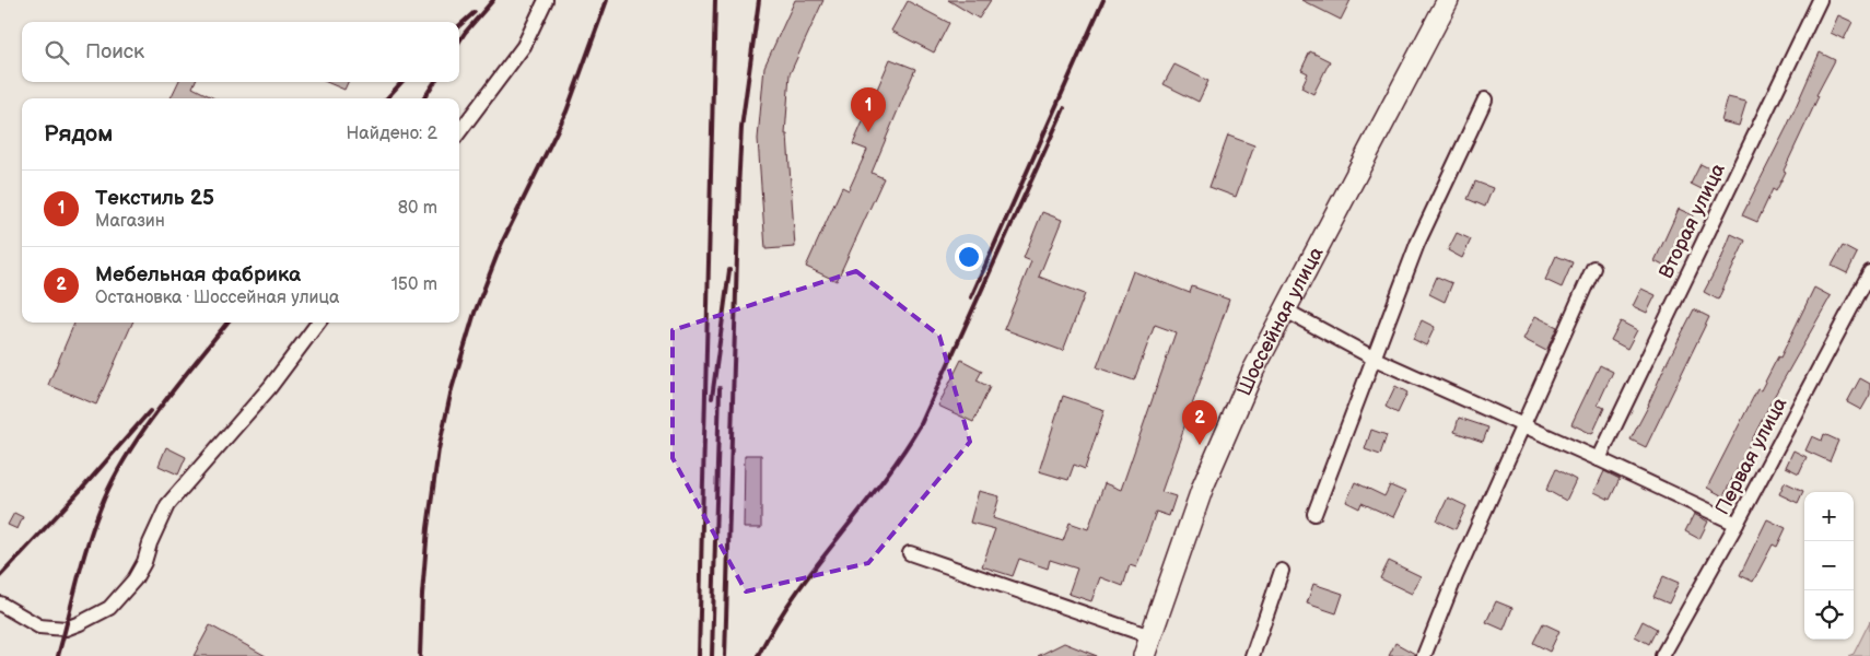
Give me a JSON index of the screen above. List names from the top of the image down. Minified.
{"streets":{"main road":["Шоссейная улица"],"street":["Вторая улица","Первая улица"]},"page":{"search":"Поиск","pins":["1","2"],"heading":["Рядом","Найдено: 2"],"list":[{"mark":"1","name":"Текстиль 25","note":"Магазин","value":"80 m"},{"mark":"2","name":"Мебельная фабрика","note":"Остановка · Шоссейная улица","value":"150 m"}],"map_buttons":["+","−"]}}
